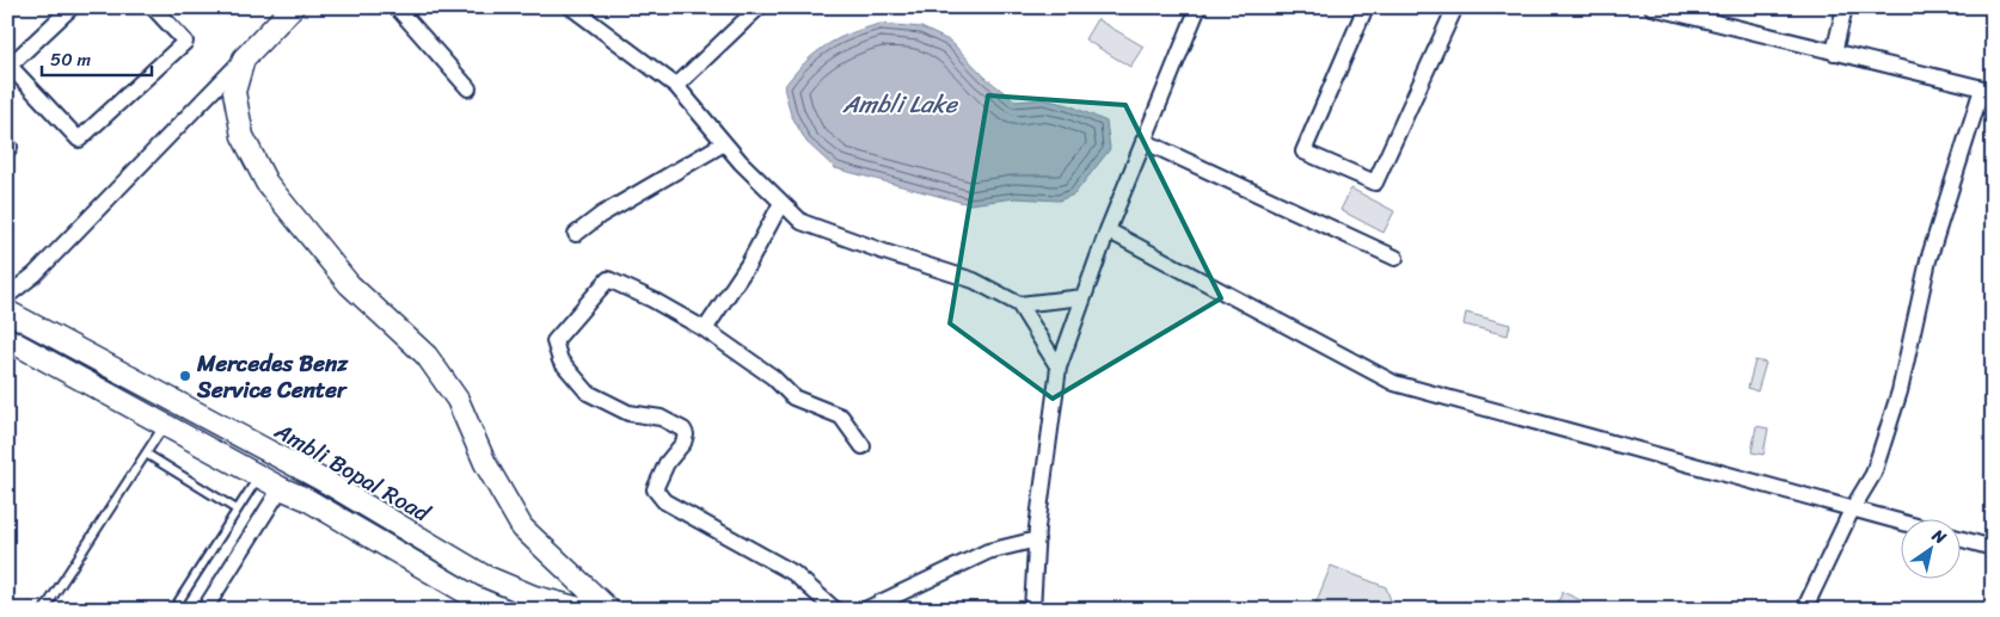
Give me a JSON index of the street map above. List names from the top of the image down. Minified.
{"streets":{"street":["Ambli Bopal Road"]},"water":["Ambli Lake"],"places":["Mercedes Benz Service Center"],"scale_bar":"50 m","north":"top right"}
